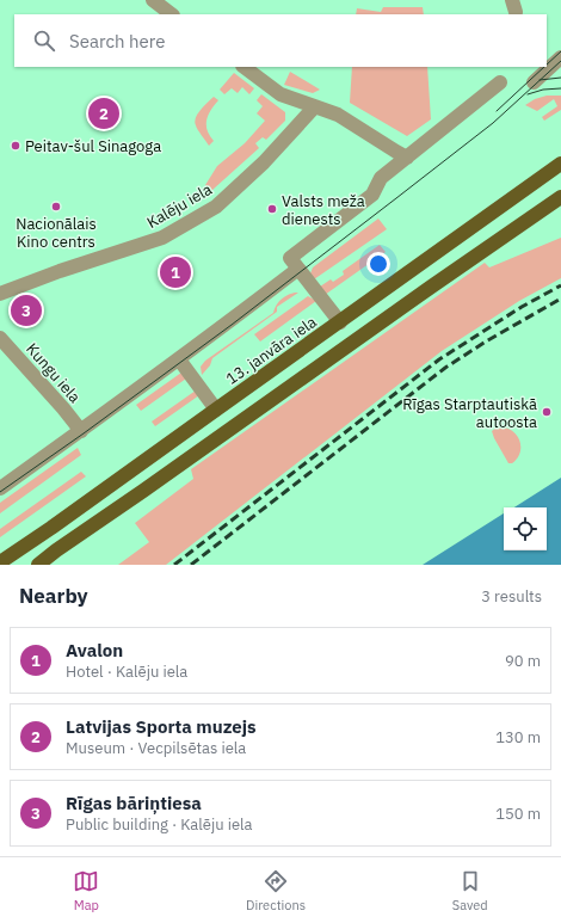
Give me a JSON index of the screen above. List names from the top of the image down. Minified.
{"streets":{"main road":["13. janvāra iela"],"street":["Kalēju iela","Kungu iela"]},"places":["Peitav-šul Sinagoga","Nacionālais Kino centrs","Valsts meža dienests","Rīgas Starptautiskā autoosta"],"page":{"search":"Search here","pins":["2","1","3"],"heading":["Nearby","3 results"],"list":[{"mark":"1","name":"Avalon","note":"Hotel · Kalēju iela","value":"90 m"},{"mark":"2","name":"Latvijas Sporta muzejs","note":"Museum · Vecpilsētas iela","value":"130 m"},{"mark":"3","name":"Rīgas bāriņtiesa","note":"Public building · Kalēju iela","value":"150 m"}],"nav":["Map","Directions","Saved"]}}
